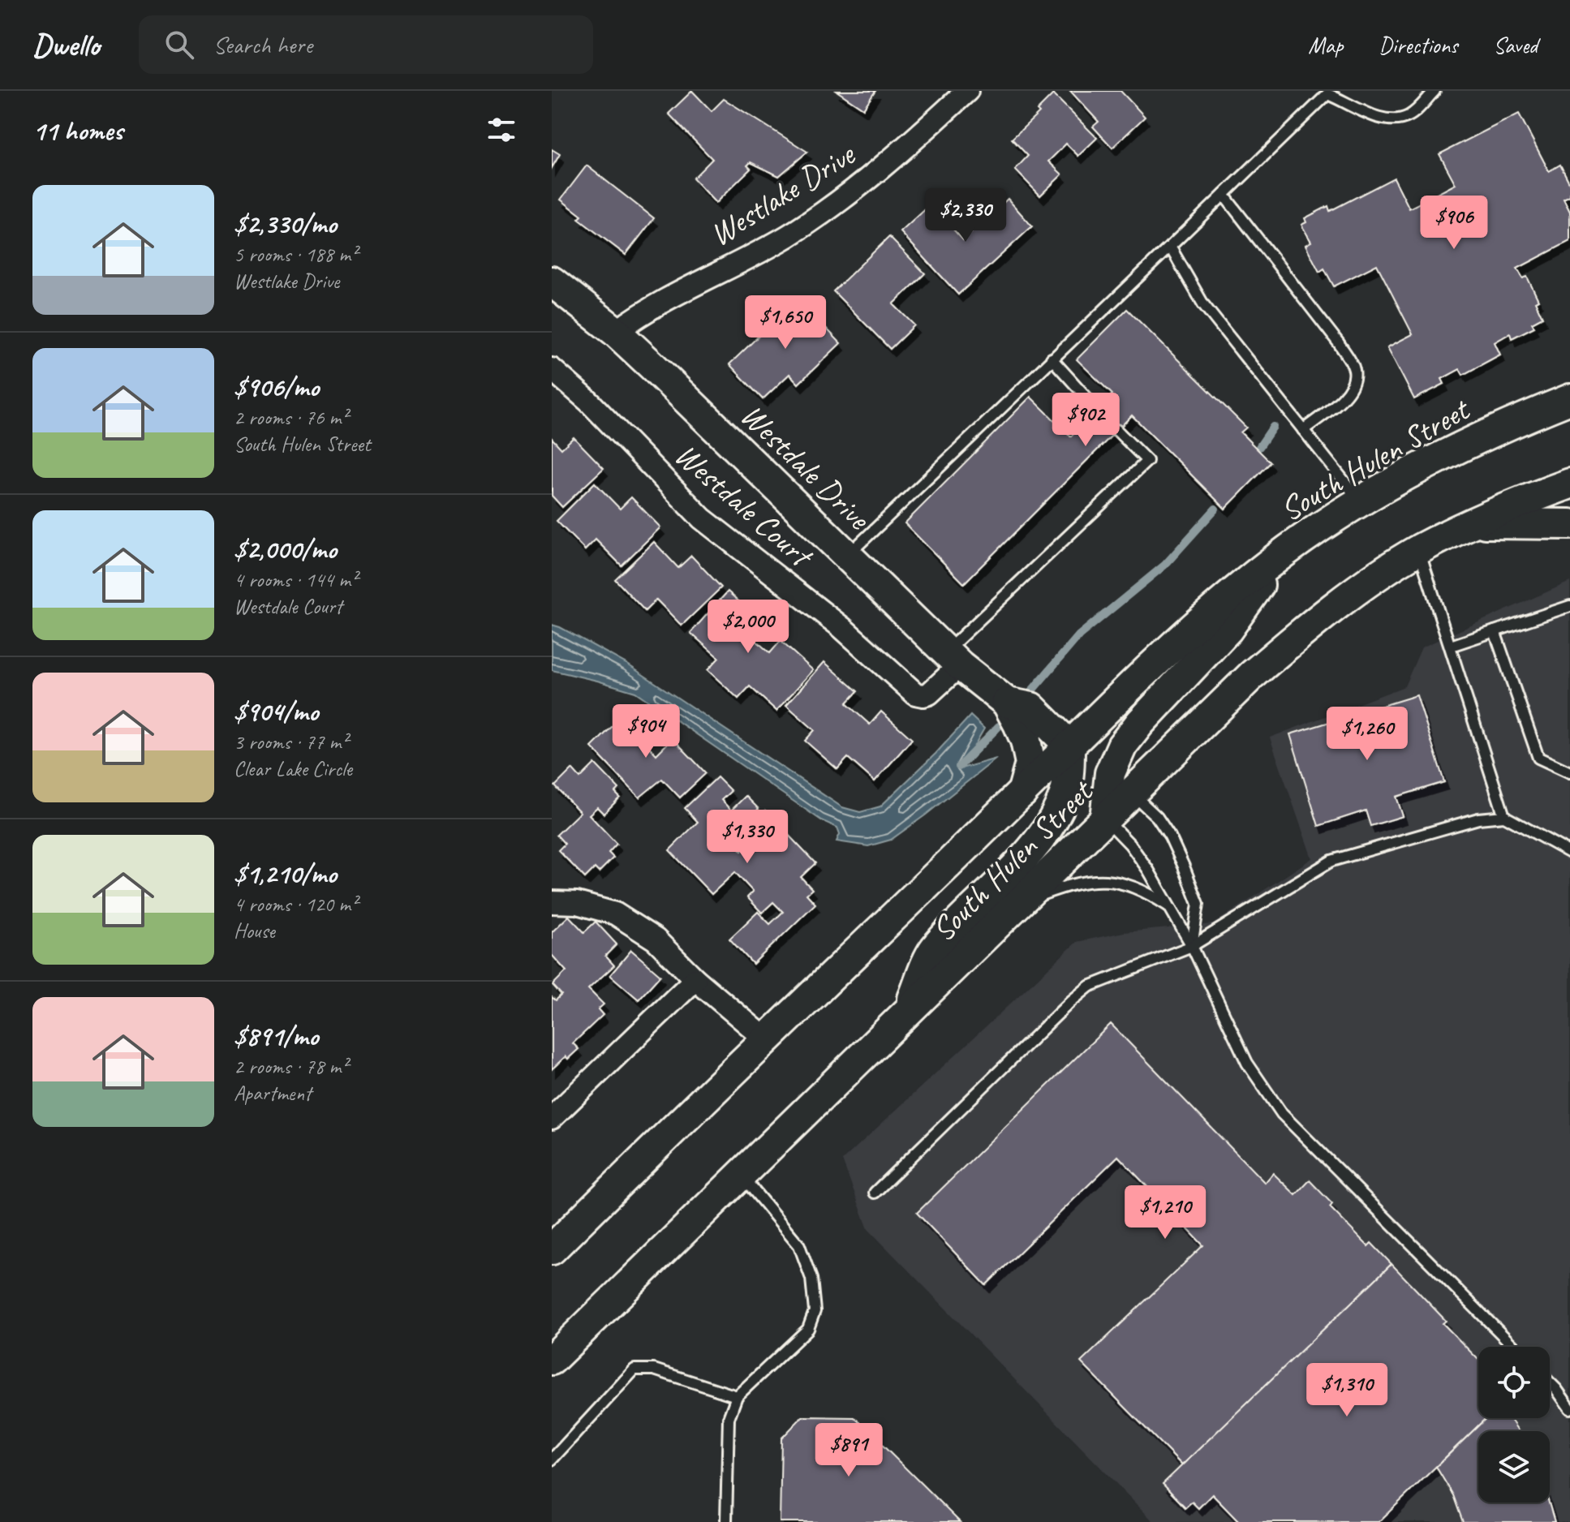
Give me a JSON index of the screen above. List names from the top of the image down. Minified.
{"streets":{"main road":["South Hulen Street","Westdale Drive"],"street":["Westlake Drive","Westdale Court"]},"crossings":[["Westlake Drive","Westdale Drive"],["South Hulen Street","Westdale Drive"],["Westdale Drive","Westdale Court"]],"page":{"header":"Dwello","search":"Search here","nav":["Map","Directions","Saved"],"heading":"11 homes","list":[{"name":"$2,330/mo","note":"5 rooms · 188 m² · Westlake Drive"},{"name":"$906/mo","note":"2 rooms · 76 m² · South Hulen Street"},{"name":"$2,000/mo","note":"4 rooms · 144 m² · Westdale Court"},{"name":"$904/mo","note":"3 rooms · 77 m² · Clear Lake Circle"},{"name":"$1,210/mo","note":"4 rooms · 120 m² · House"},{"name":"$891/mo","note":"2 rooms · 78 m² · Apartment"}],"price":["$2,330","$906","$1,650","$902","$2,000","$904","$1,260","$1,330","$1,210","$1,310","$891"]}}
